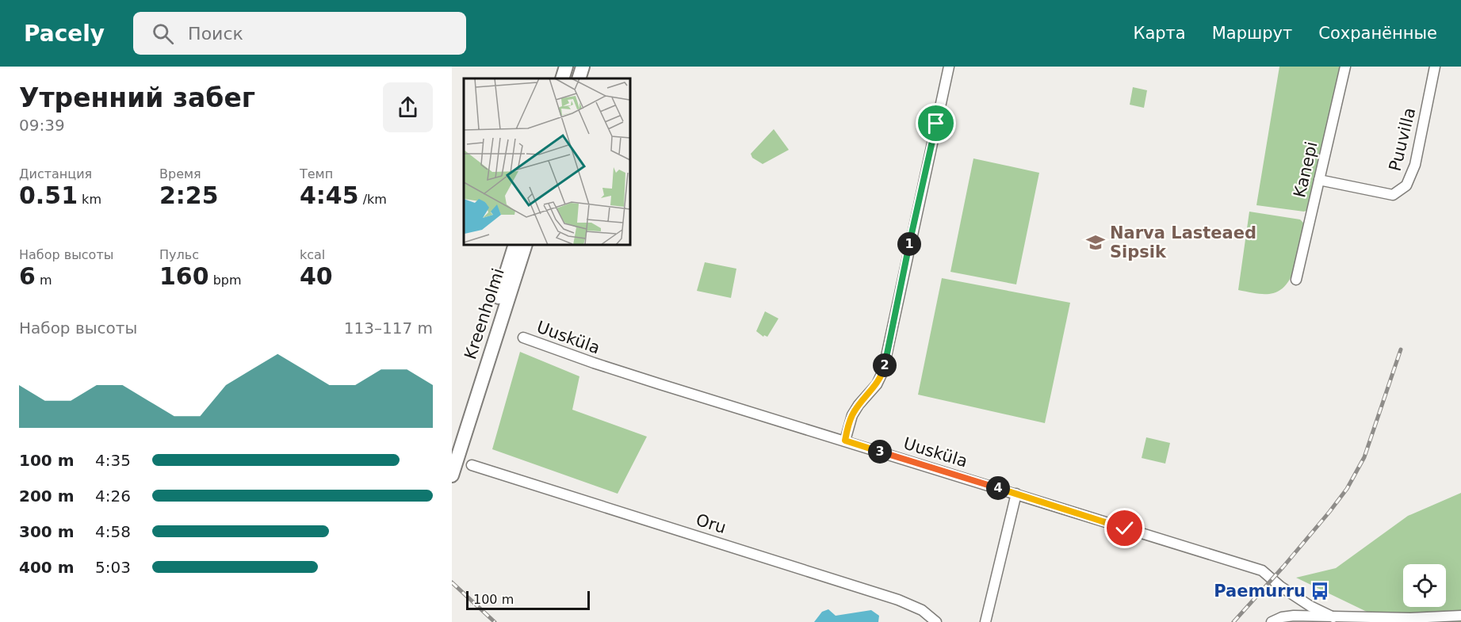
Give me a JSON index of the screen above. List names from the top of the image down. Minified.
{"streets":{"main road":["Kreenholmi"],"street":["Puuvilla","Kanepi","Uusküla","Oru"]},"crossings":[["Puuvilla","Kanepi"]],"places":{"school or university":["Narva Lasteaed Sipsik"],"bus stop":["Paemurru"]},"scale_bar":"100 m","page":{"header":"Pacely","search":"Поиск","nav":["Карта","Маршрут","Сохранённые"],"heading":["Утренний забег","09:39"],"stats":[["Дистанция","0.51 km"],["Время","2:25"],["Темп","4:45 /km"],["Набор высоты","6 m"],["Пульс","160 bpm"],["kcal","40"]],"pins":["1","2","3","4"],"chart":["Набор высоты","113–117 m"],"list":[{"name":"100 m","note":"4:35"},{"name":"200 m","note":"4:26"},{"name":"300 m","note":"4:58"},{"name":"400 m","note":"5:03"}],"scale":"100 m"}}
